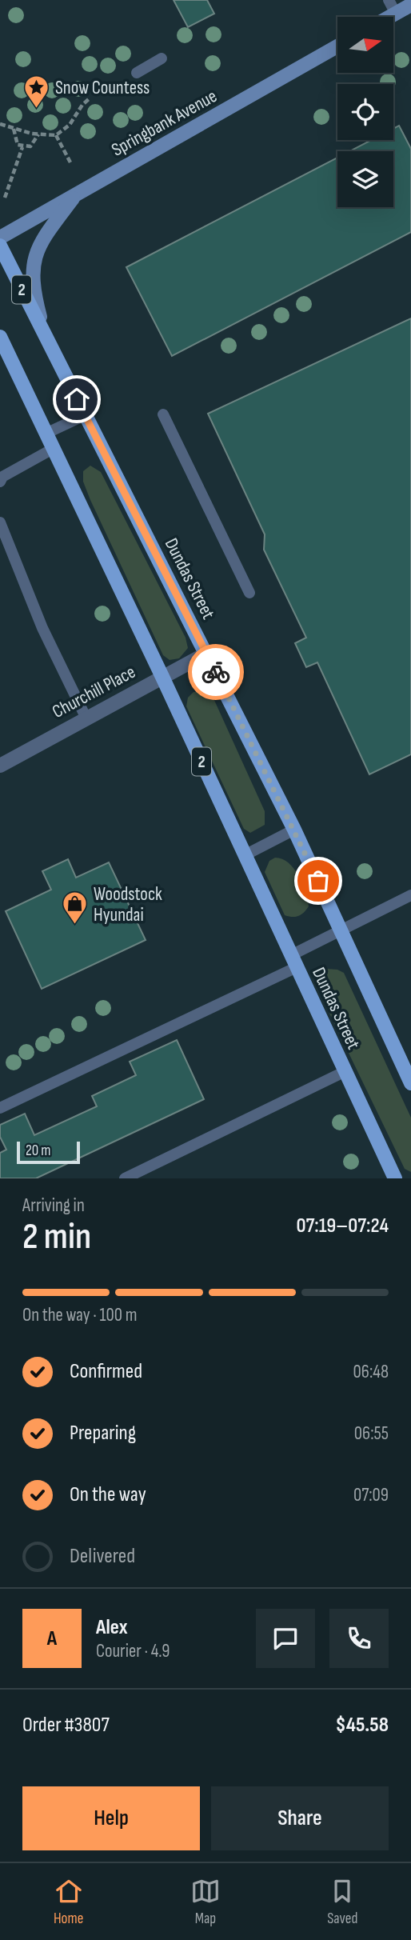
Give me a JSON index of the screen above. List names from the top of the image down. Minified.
{"streets":{"main road":["Springbank Avenue","2","Dundas Street"],"street":["Churchill Place"]},"crossings":[["Dundas Street","Churchill Place"]],"places":{"place":["Snow Countess"],"shop":["Woodstock Hyundai"]},"scale_bar":"20 m","north":"right","page":{"scale":"20 m","heading":["2 min","Arriving in","07:19–07:24"],"panel":["Alex","Courier · 4.9","Order #3807","$45.58"],"bar":"On the way · 100 m","list":[["Confirmed","06:48"],["Preparing","06:55"],["On the way","07:09"],"Delivered"],"round":"A","buttons":["Help","Share"],"tabs":["Home","Map","Saved"]}}
